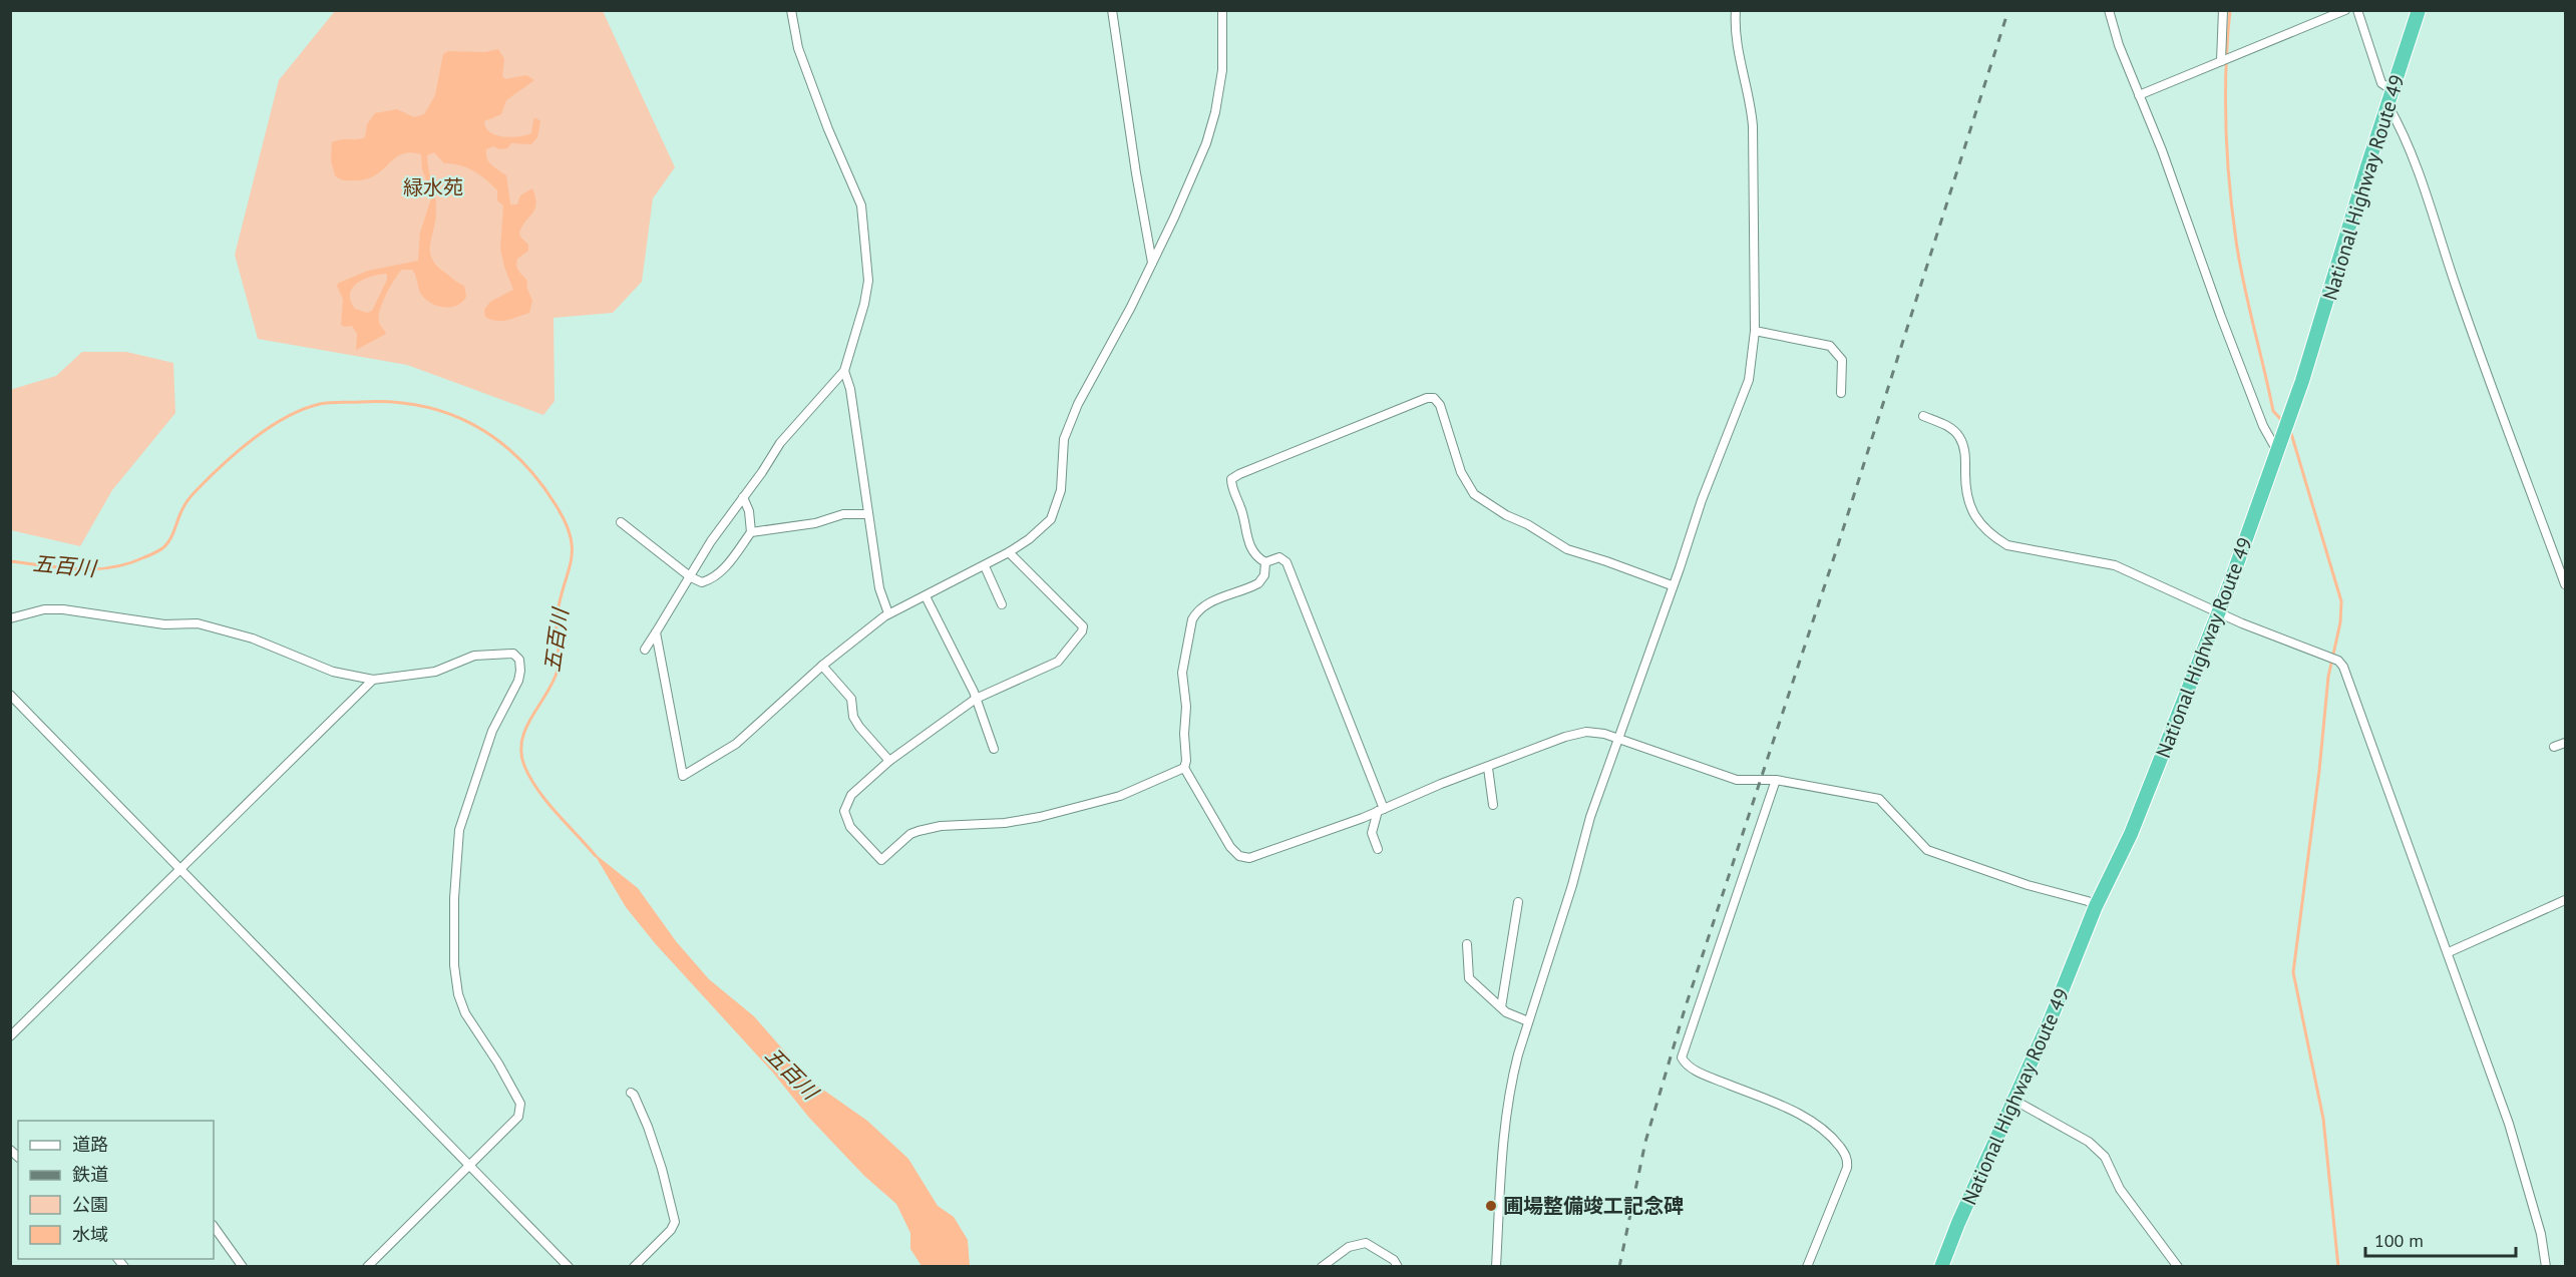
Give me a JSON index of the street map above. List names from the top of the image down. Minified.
{"streets":{"highway":["National Highway Route 49"]},"water":["五百川"],"parks":["緑水苑"],"places":["圃場整備竣工記念碑"],"legend":["道路","鉄道","公園","水域"],"scale_bar":"100 m"}
